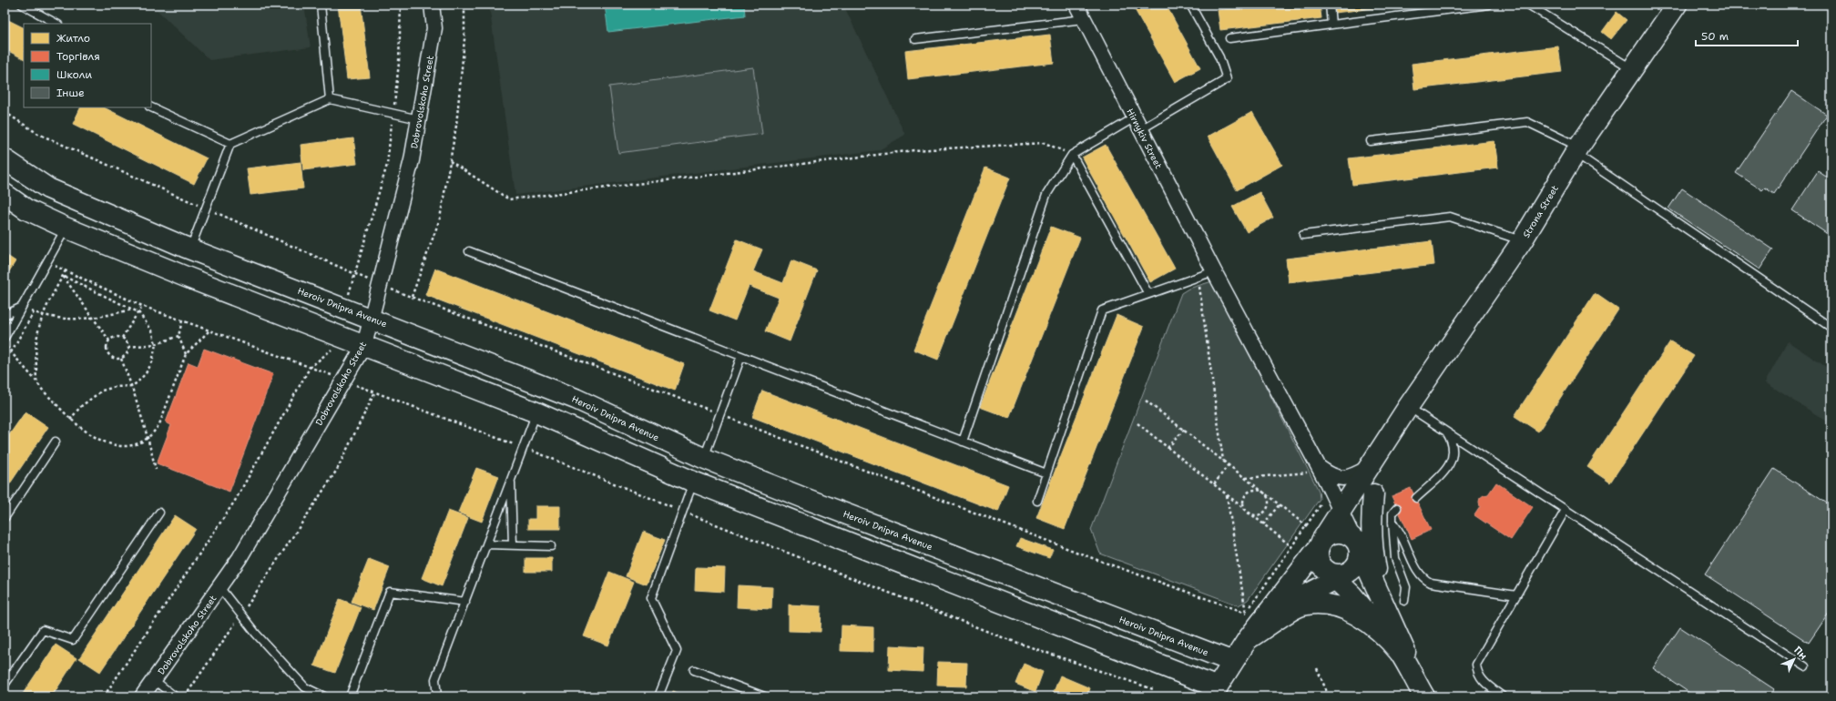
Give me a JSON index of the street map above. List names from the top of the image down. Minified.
{"streets":{"street":["Dobrovolskoho Street","Hirnykiv Street","Strona Street","Heroiv Dnipra Avenue"]},"crossings":[["Dobrovolskoho Street","Heroiv Dnipra Avenue"]],"legend":["Житло","Торгівля","Школи","Інше"],"scale_bar":"50 m","north":"top right"}
